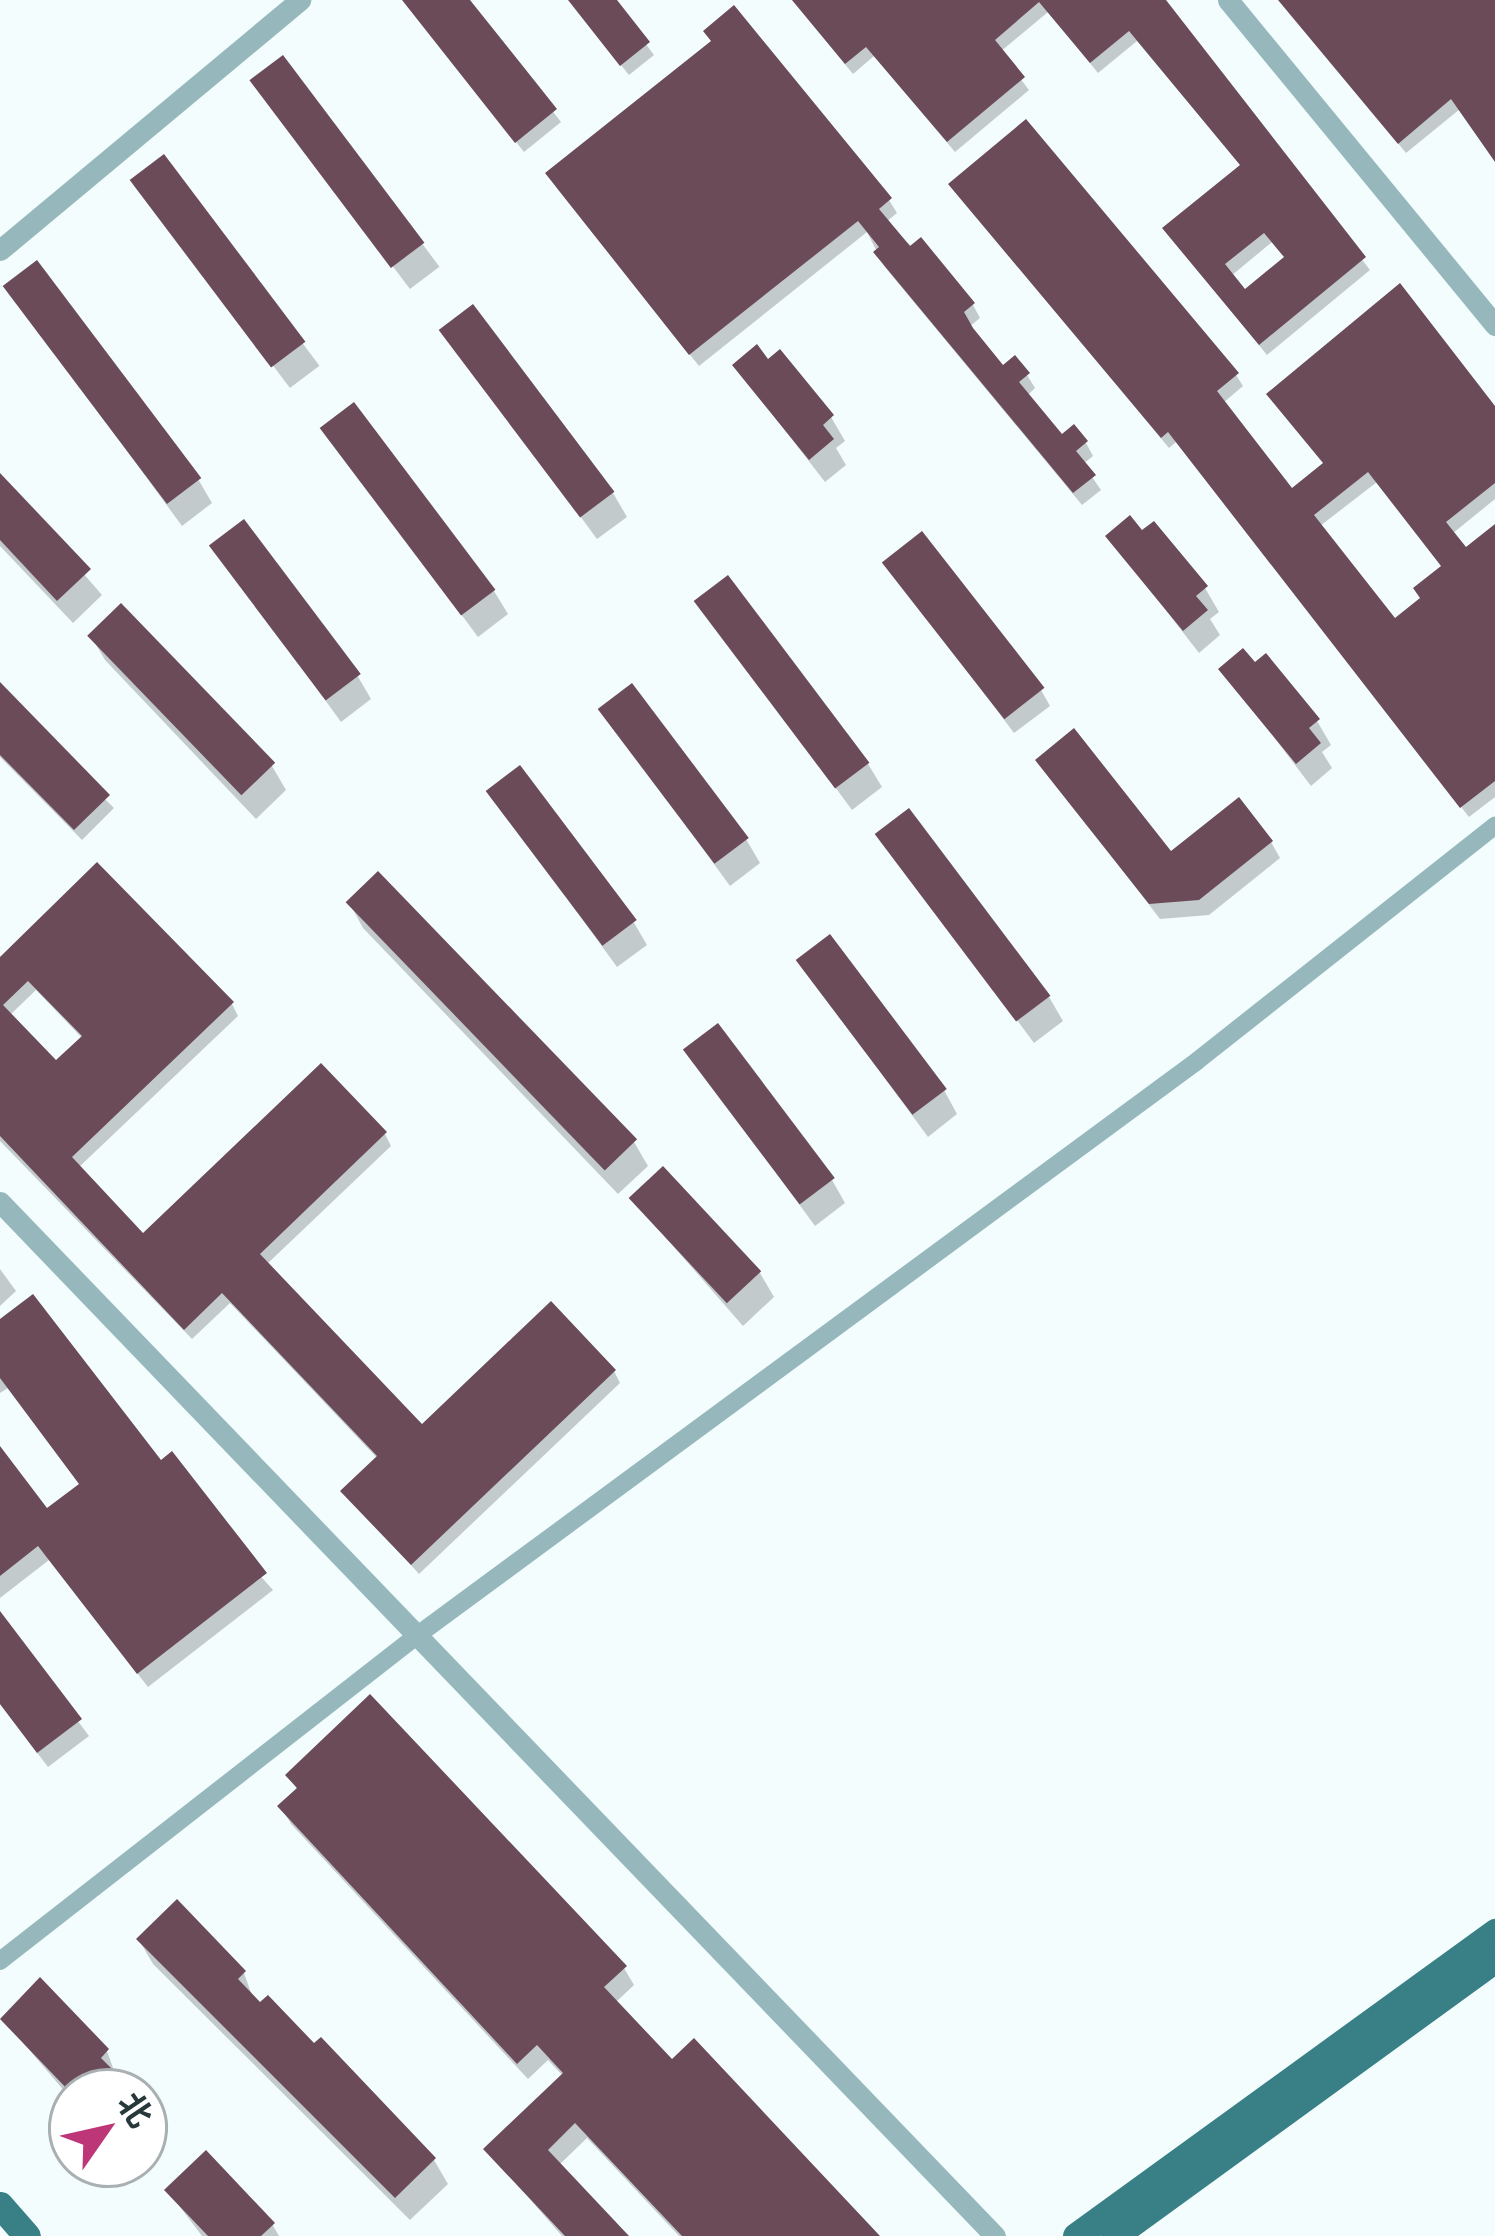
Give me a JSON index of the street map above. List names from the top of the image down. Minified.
{"north":"top right"}
